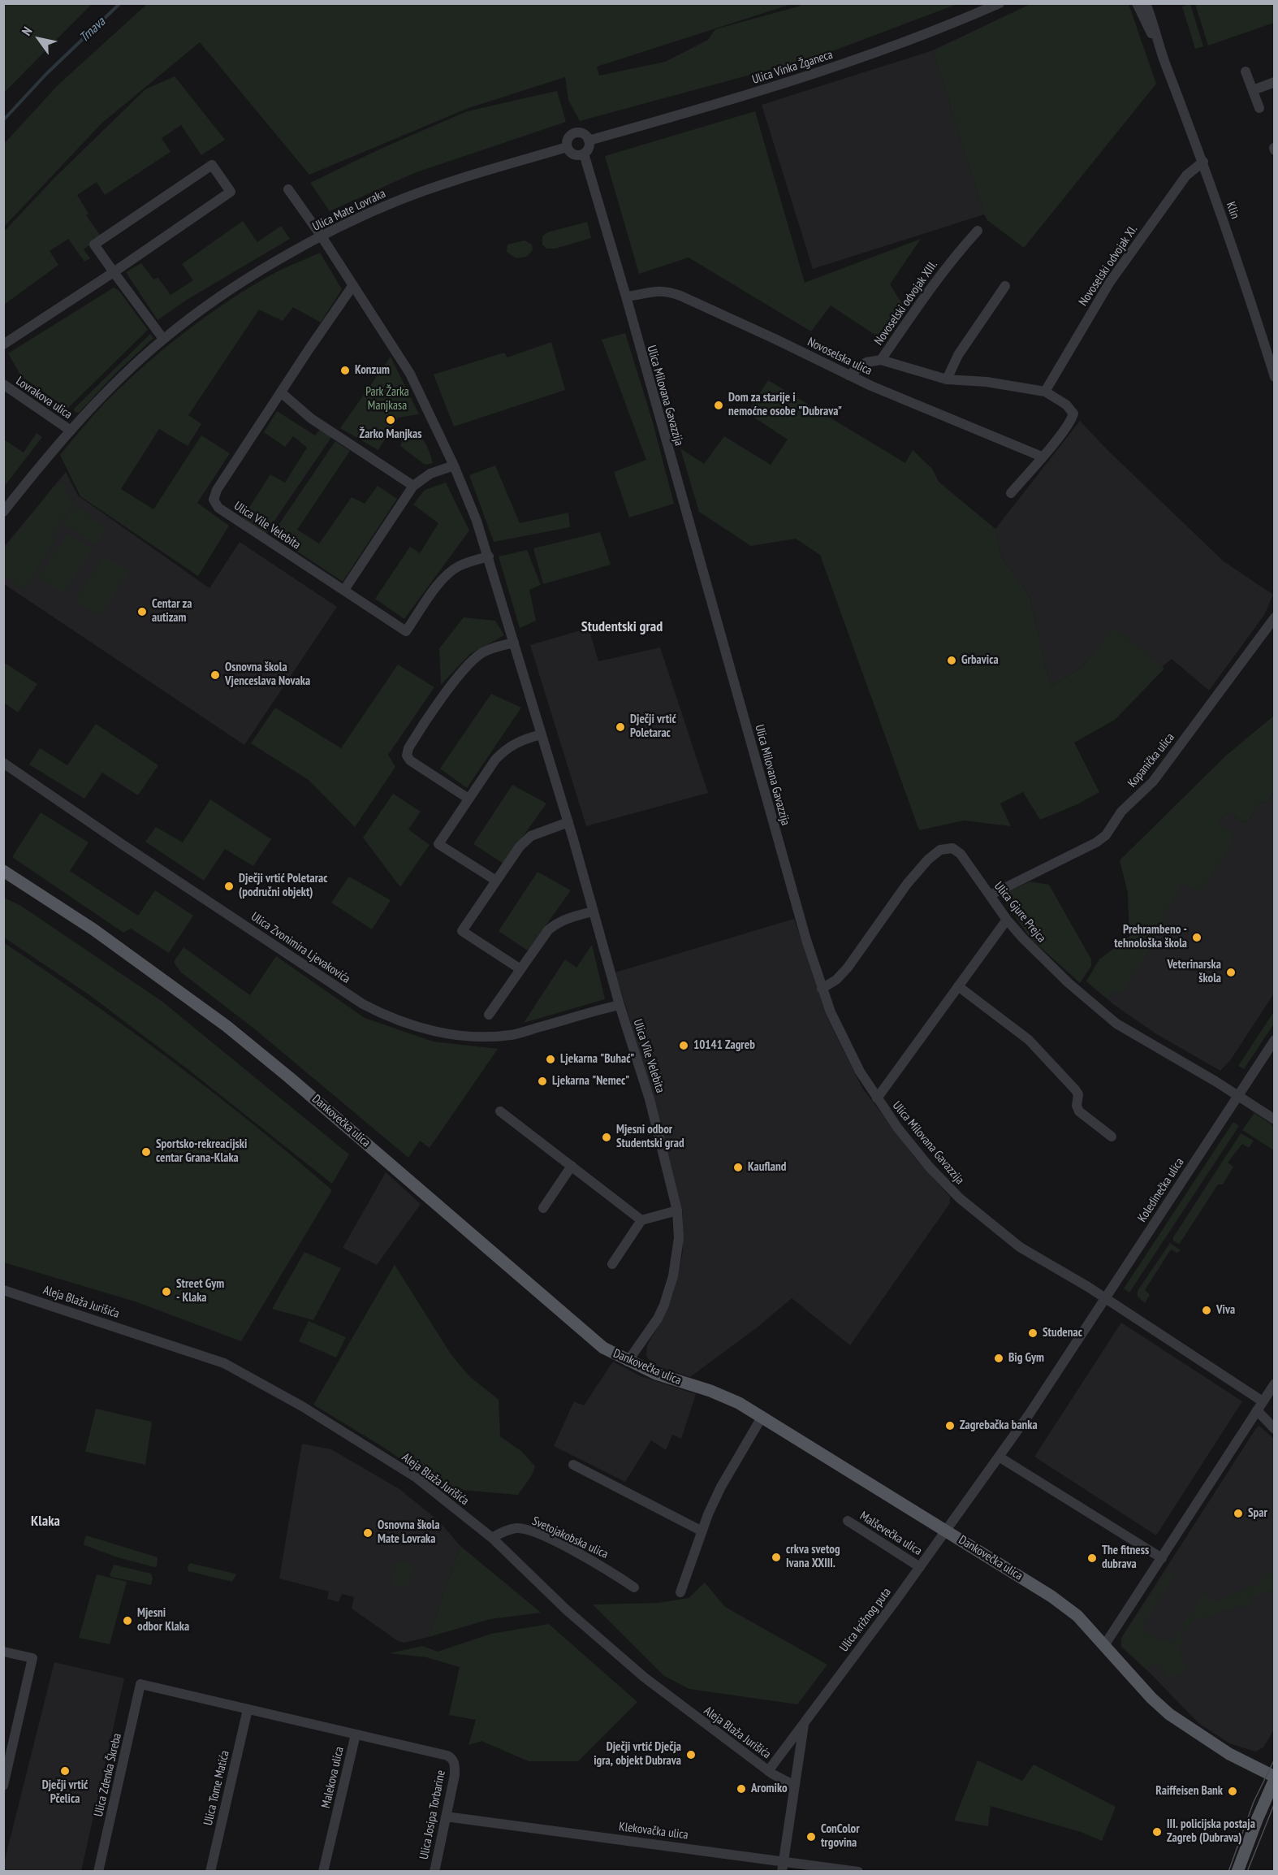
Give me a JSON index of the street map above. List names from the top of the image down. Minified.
{"streets":{"main road":["Dankovečka ulica"],"street":["Ulica Vinka Žganeca","Ulica Mate Lovraka","Klin","Novoselski odvojak XI.","Novoselski odvojak XIII.","Novoselska ulica","Ulica Milovana Gavazzija","Lovrakova ulica","Ulica Vile Velebita","Kopanička ulica","Ulica Gjure Prejca","Ulica Zvonimira Ljevakovića","Koledinečka ulica","Aleja Blaža Jurišića","Malševečka ulica","Svetojakobska ulica","Ulica križnog puta","Ulica Zdenka Škreba","Malekova ulica","Ulica Tome Matića","Ulica Josipa Torbarine","Klekovačka ulica"]},"crossings":[["Ulica Vinka Žganeca","Ulica Mate Lovraka"],["Ulica Vinka Žganeca","Ulica Milovana Gavazzija"],["Ulica Mate Lovraka","Ulica Milovana Gavazzija"],["Ulica Mate Lovraka","Lovrakova ulica"],["Ulica Mate Lovraka","Ulica Vile Velebita"],["Klin","Novoselski odvojak XI."],["Novoselski odvojak XI.","Novoselski odvojak XIII."],["Novoselska ulica","Ulica Milovana Gavazzija"],["Ulica Milovana Gavazzija","Ulica Gjure Prejca"],["Ulica Milovana Gavazzija","Koledinečka ulica"],["Ulica Vile Velebita","Ulica Zvonimira Ljevakovića"],["Ulica Vile Velebita","Dankovečka ulica"],["Kopanička ulica","Ulica Gjure Prejca"],["Ulica Gjure Prejca","Koledinečka ulica"],["Dankovečka ulica","Koledinečka ulica"],["Dankovečka ulica","Ulica križnog puta"],["Koledinečka ulica","Ulica križnog puta"],["Aleja Blaža Jurišića","Svetojakobska ulica"],["Aleja Blaža Jurišića","Ulica križnog puta"],["Malševečka ulica","Ulica križnog puta"],["Ulica križnog puta","Klekovačka ulica"],["Ulica Zdenka Škreba","Ulica Tome Matića"],["Malekova ulica","Ulica Josipa Torbarine"],["Ulica Josipa Torbarine","Klekovačka ulica"]],"districts":["Studentski grad","Klaka"],"water":["Trnava"],"parks":["Park Žarka Manjkasa"],"places":["Konzum","Dom za starije i nemoćne osobe \"Dubrava\"","Žarko Manjkas","Centar za autizam","Grbavica","Osnovna škola Vjenceslava Novaka","Dječji vrtić Poletarac","Dječji vrtić Poletarac (područni objekt)","Prehrambeno - tehnološka škola","Veterinarska škola","10141 Zagreb","Ljekarna \"Buhać\"","Ljekarna \"Nemec\"","Mjesni odbor Studentski grad","Sportsko-rekreacijski centar Grana-Klaka","Kaufland","Street Gym - Klaka","Viva","Studenac","Big Gym","Zagrebačka banka","Spar","Osnovna škola Mate Lovraka","crkva svetog Ivana XXIII.","The fitness dubrava","Mjesni odbor Klaka","Dječji vrtić Dječja igra, objekt Dubrava","Dječji vrtić Pčelica","Aromiko","Raiffeisen Bank","III. policijska postaja Zagreb (Dubrava)","ConColor trgovina"],"north":"top left"}
